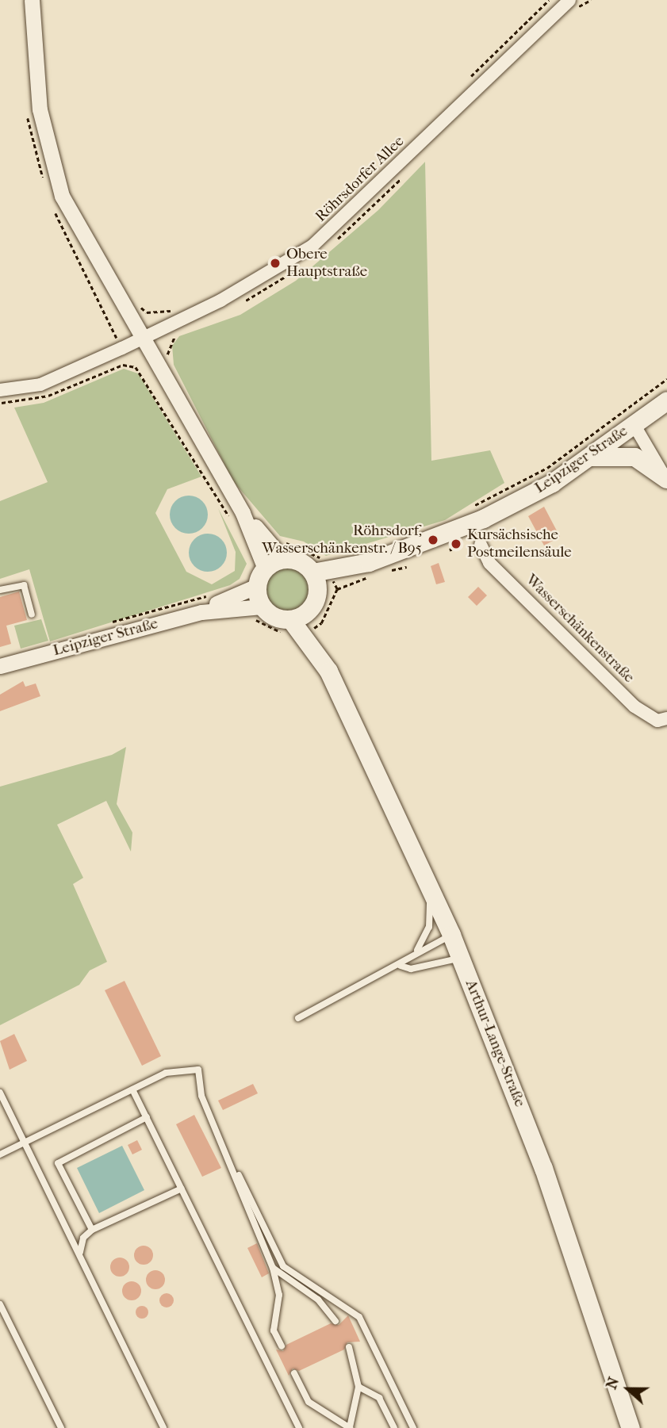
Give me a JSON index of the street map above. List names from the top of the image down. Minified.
{"streets":{"main road":["Leipziger Straße","Arthur-Lange-Straße"],"street":["Röhrsdorfer Allee","Wasserschänkenstraße"]},"crossings":[["Leipziger Straße","Arthur-Lange-Straße"]],"places":["Obere Hauptstraße","Röhrsdorf, Wasserschänkenstr. / B95","Kursächsische Postmeilensäule"],"north":"left"}
